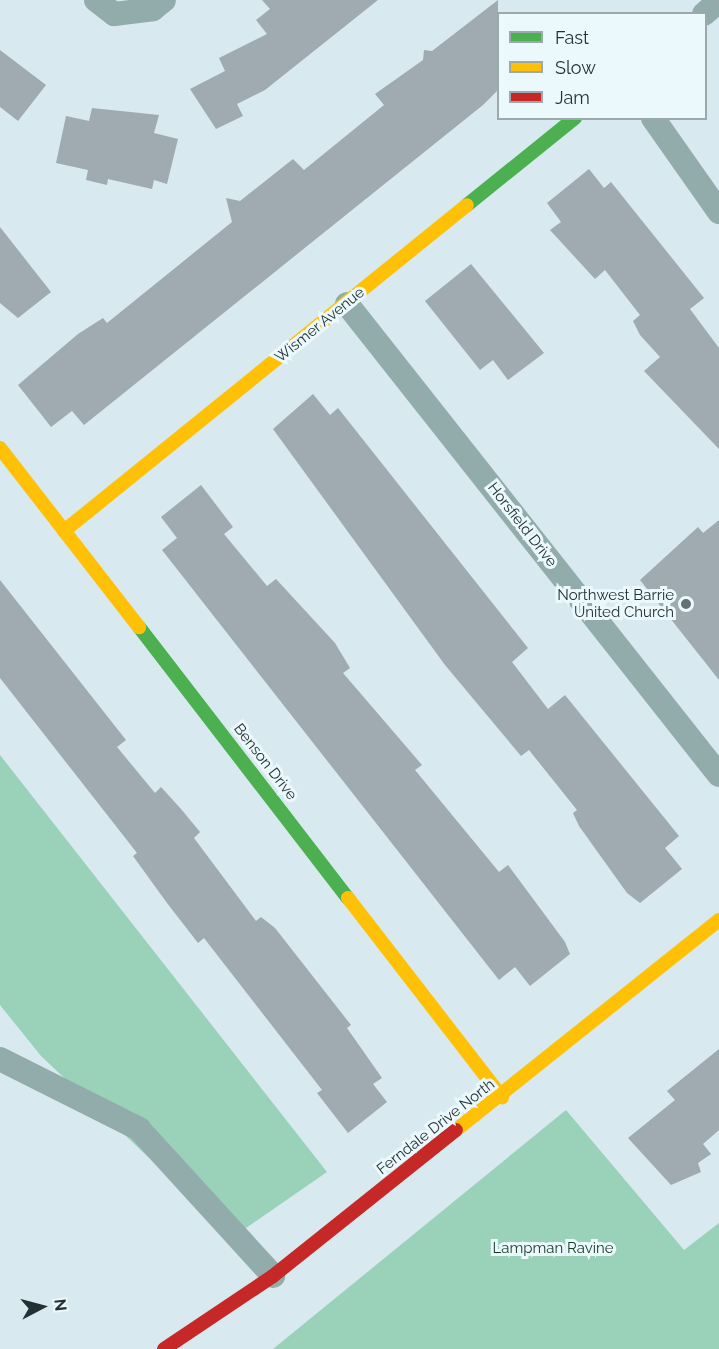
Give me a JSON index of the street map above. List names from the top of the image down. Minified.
{"streets":{"street":["Wismer Avenue","Horsfield Drive","Benson Drive","Ferndale Drive North"]},"crossings":[["Wismer Avenue","Horsfield Drive"],["Wismer Avenue","Benson Drive"],["Benson Drive","Ferndale Drive North"]],"parks":["Lampman Ravine"],"places":["Northwest Barrie United Church"],"legend":["Fast","Slow","Jam"],"north":"right"}
